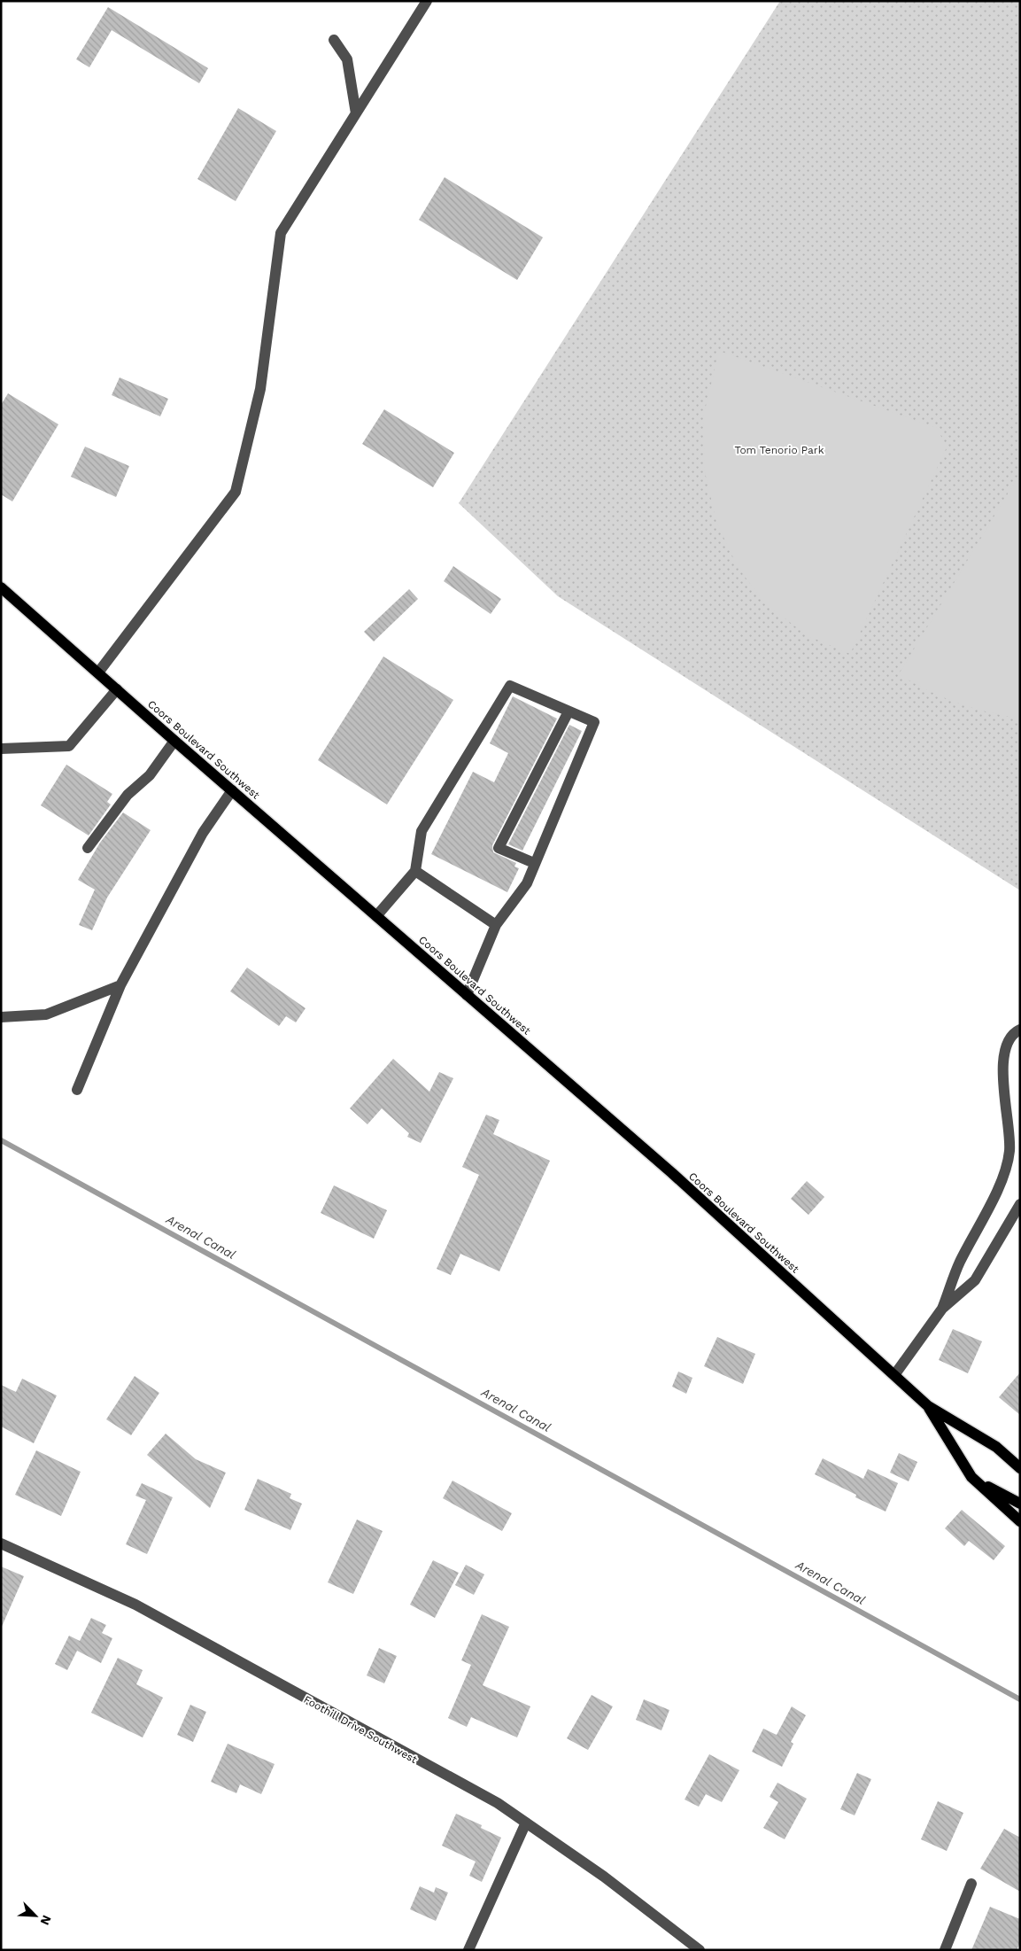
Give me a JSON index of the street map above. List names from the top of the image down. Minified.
{"streets":{"main road":["Coors Boulevard Southwest"],"street":["Foothill Drive Southwest"]},"water":["Arenal Canal"],"parks":["Tom Tenorio Park"],"north":"bottom right"}
